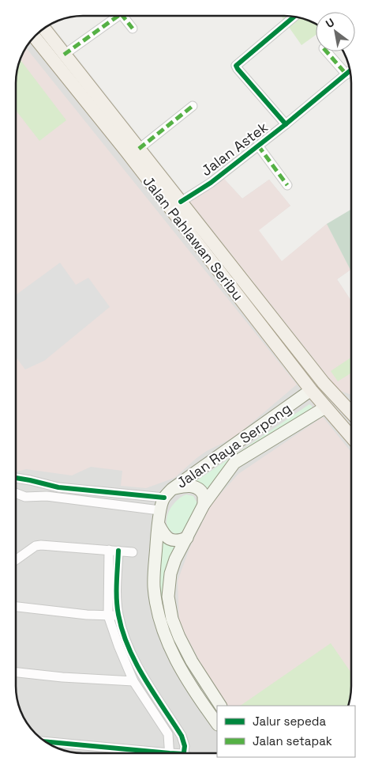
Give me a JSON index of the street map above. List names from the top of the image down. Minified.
{"streets":{"main road":["Jalan Pahlawan Seribu","Jalan Raya Serpong"],"street":["Jalan Astek"]},"crossings":[["Jalan Astek","Jalan Pahlawan Seribu"],["Jalan Pahlawan Seribu","Jalan Raya Serpong"]],"legend":["Jalur sepeda","Jalan setapak"],"north":"top left"}
